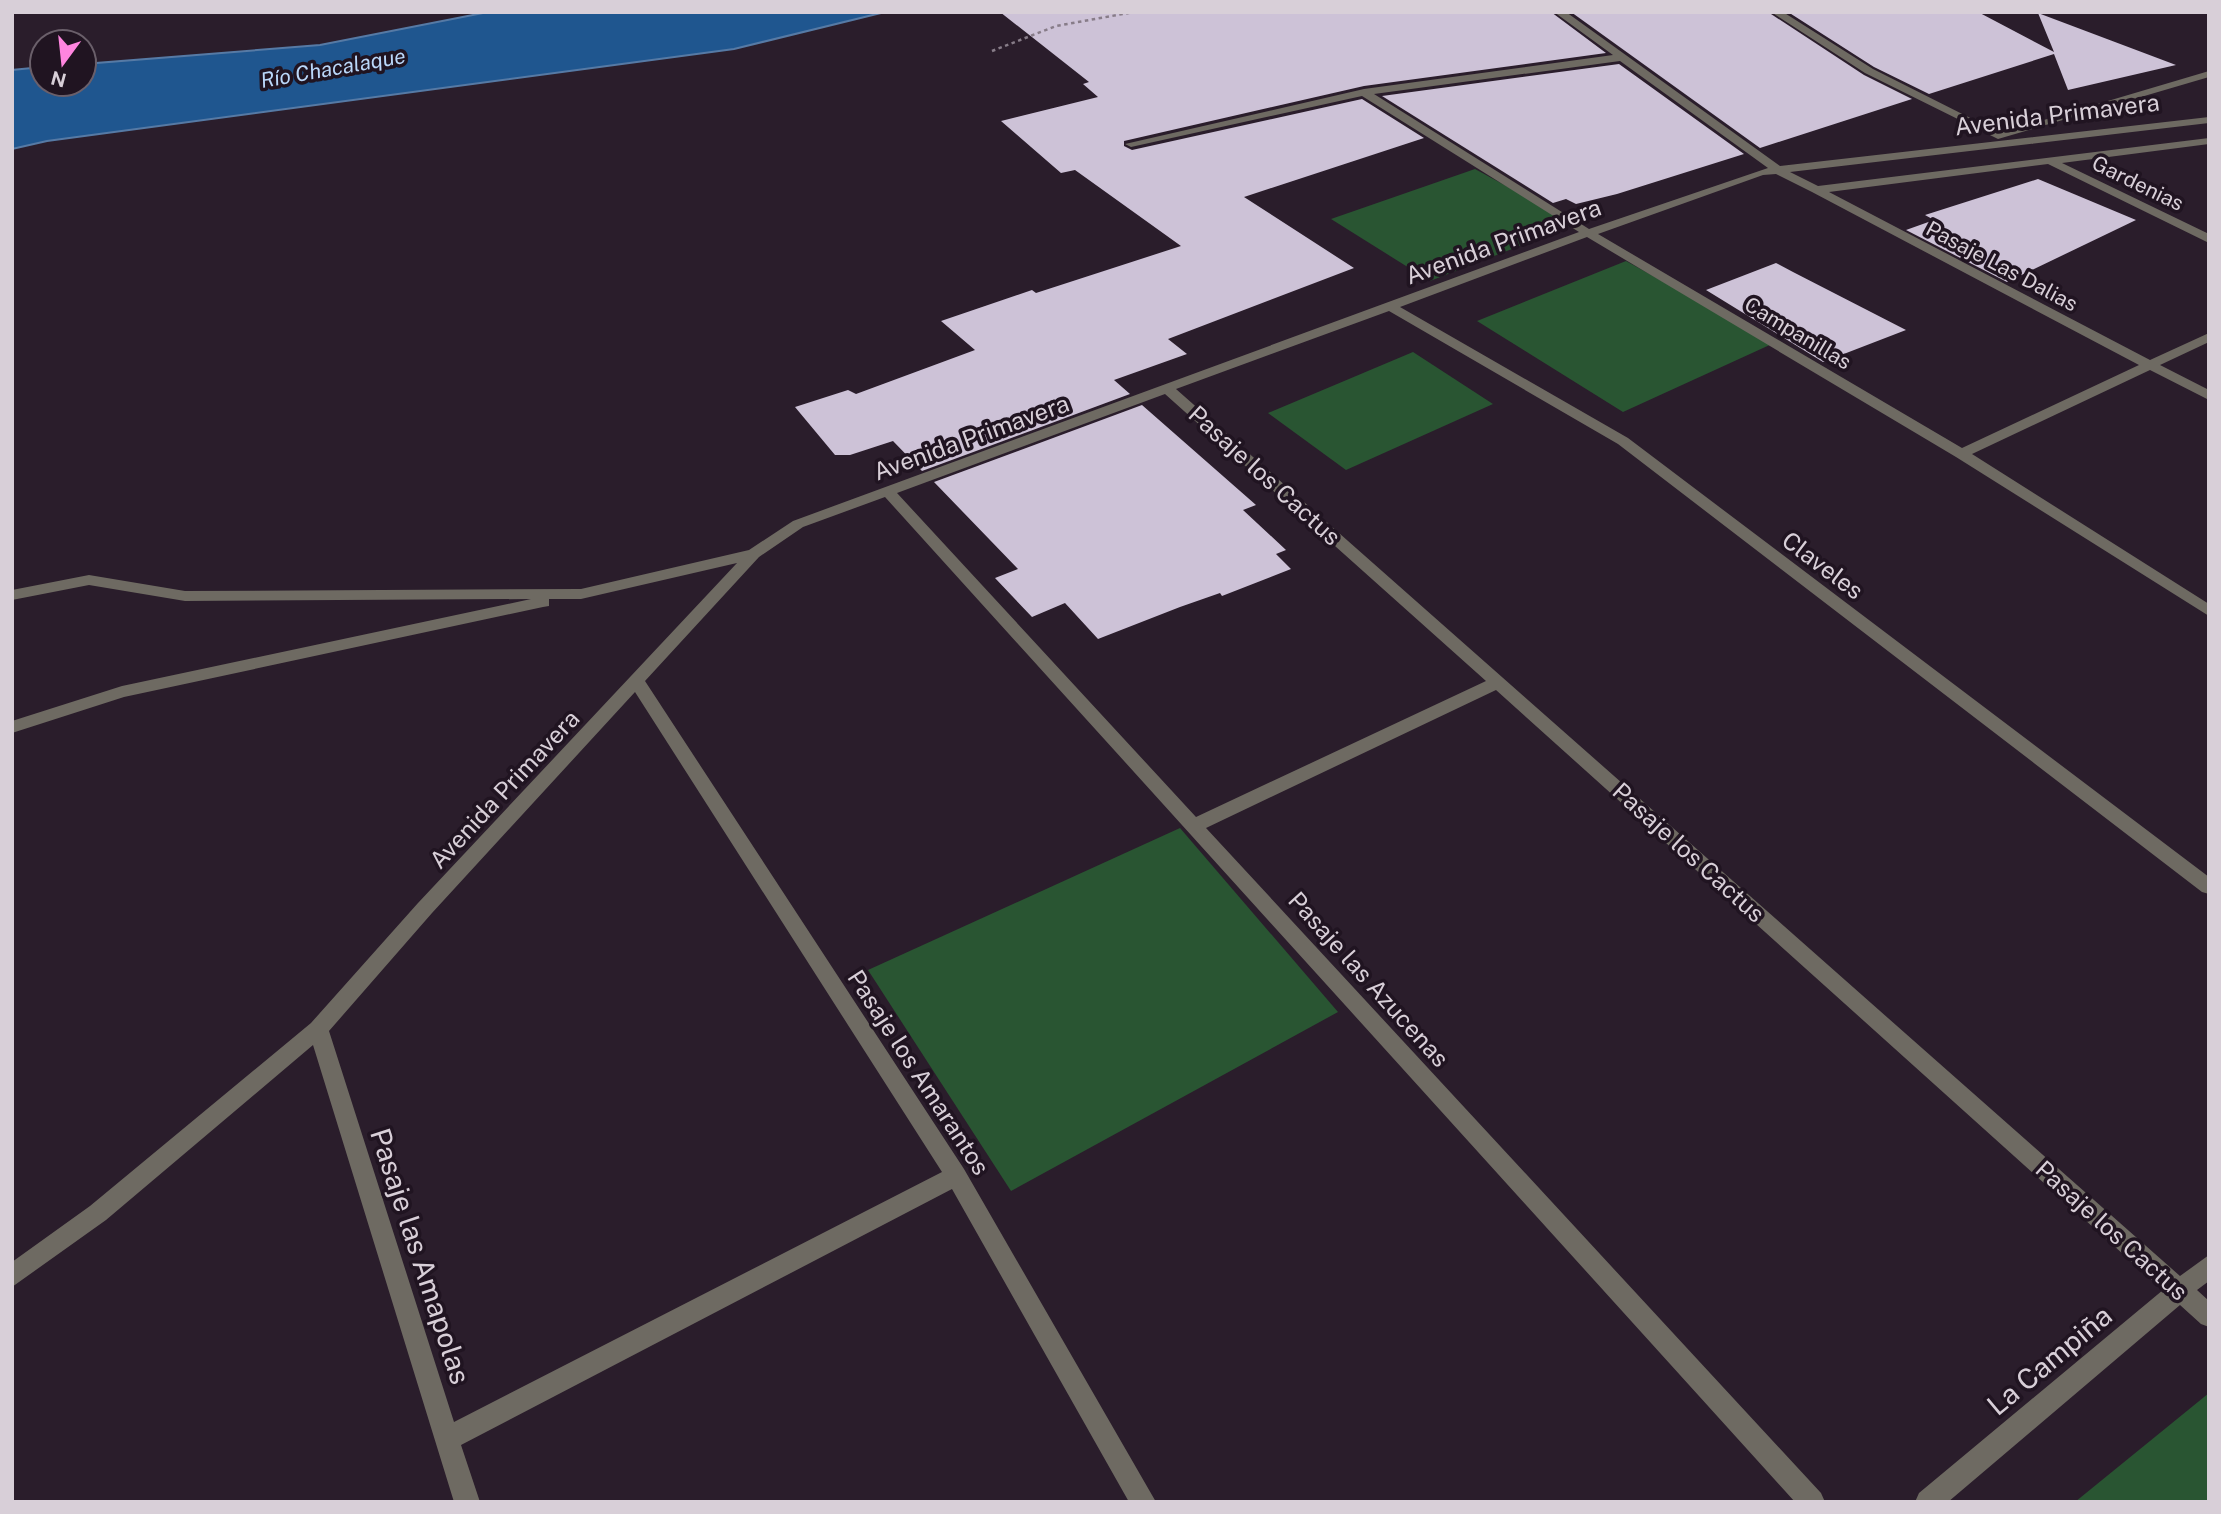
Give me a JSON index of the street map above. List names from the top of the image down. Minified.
{"streets":{"street":["Avenida Primavera","Gardenias","Pasaje Las Dalias","Campanillas","Pasaje los Cactus","Claveles","Pasaje las Azucenas","Pasaje los Amarantos","Pasaje las Amapolas","La Campiña"]},"crossings":[["Avenida Primavera","Pasaje Las Dalias"],["Avenida Primavera","Campanillas"],["Avenida Primavera","Pasaje los Cactus"],["Avenida Primavera","Claveles"],["Avenida Primavera","Pasaje las Azucenas"],["Avenida Primavera","Pasaje los Amarantos"],["Avenida Primavera","Pasaje las Amapolas"],["Pasaje los Cactus","La Campiña"]],"water":["Río Chacalaque"],"north":"bottom"}
